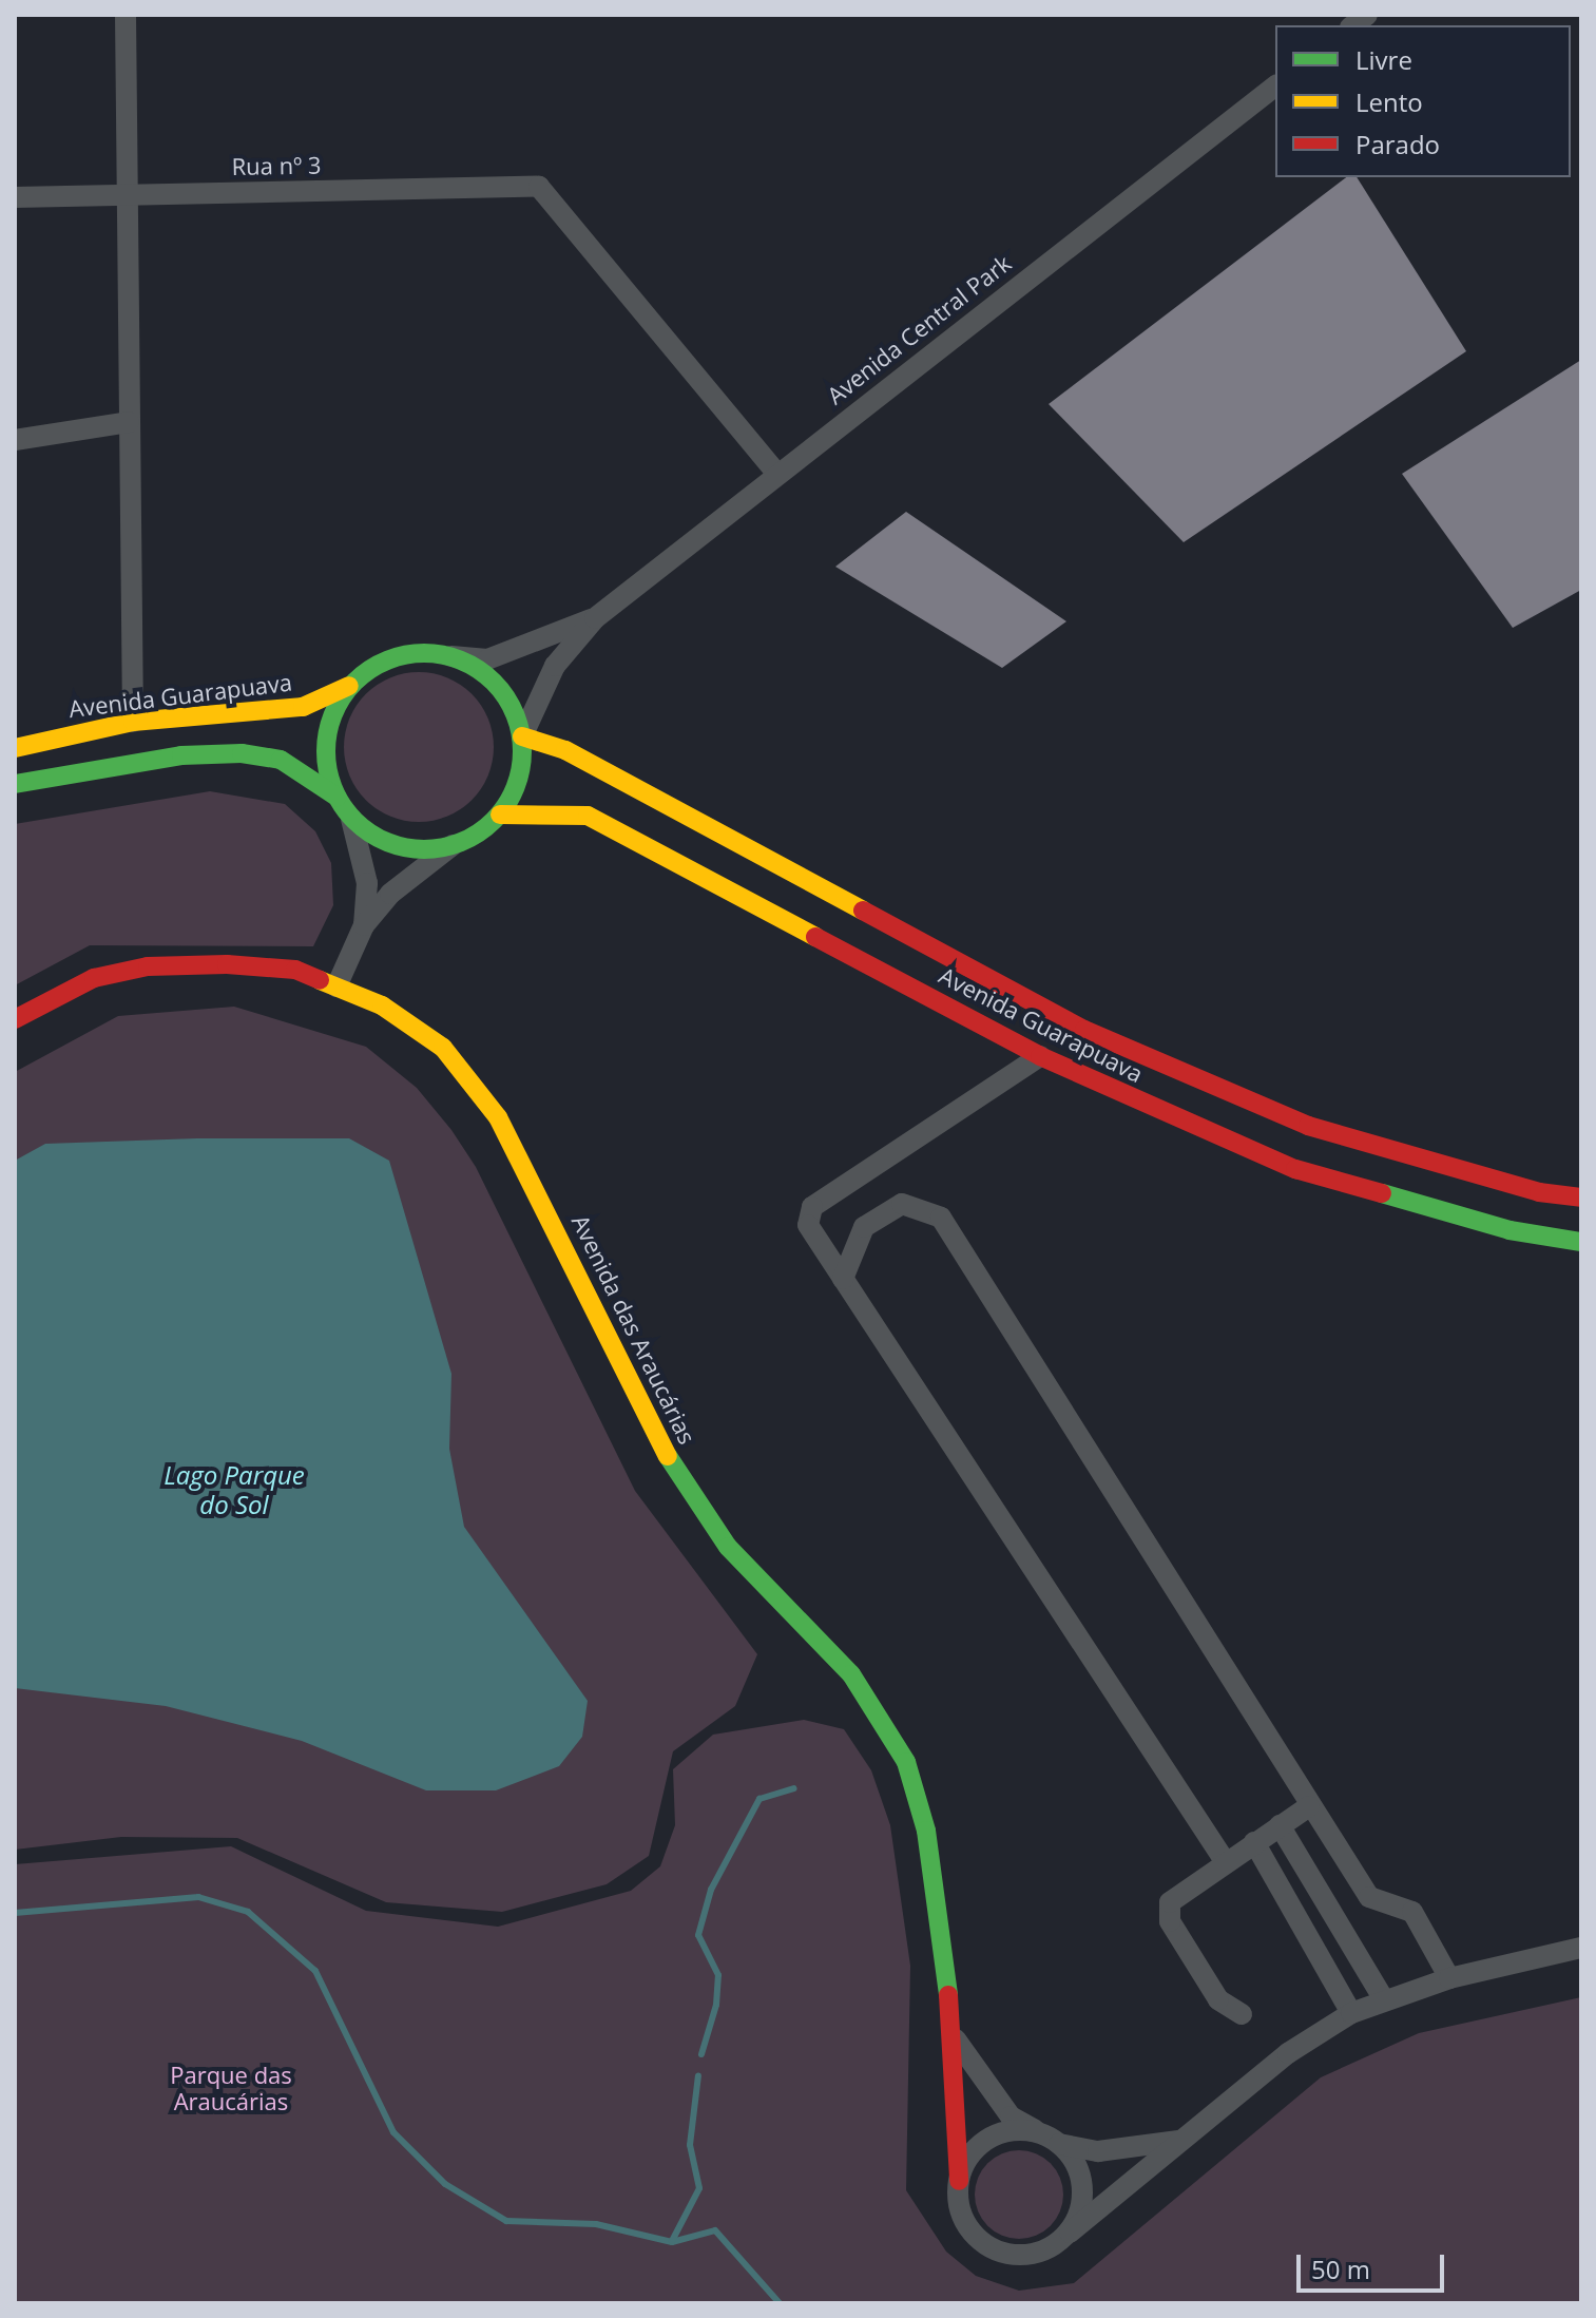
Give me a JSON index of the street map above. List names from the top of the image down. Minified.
{"streets":{"street":["Rua nº 3","Avenida Central Park","Avenida Guarapuava","Avenida das Araucárias"]},"crossings":[["Rua nº 3","Avenida Central Park"]],"water":["Lago Parque do Sol"],"parks":["Parque das Araucárias"],"legend":["Livre","Lento","Parado"],"scale_bar":"50 m"}
